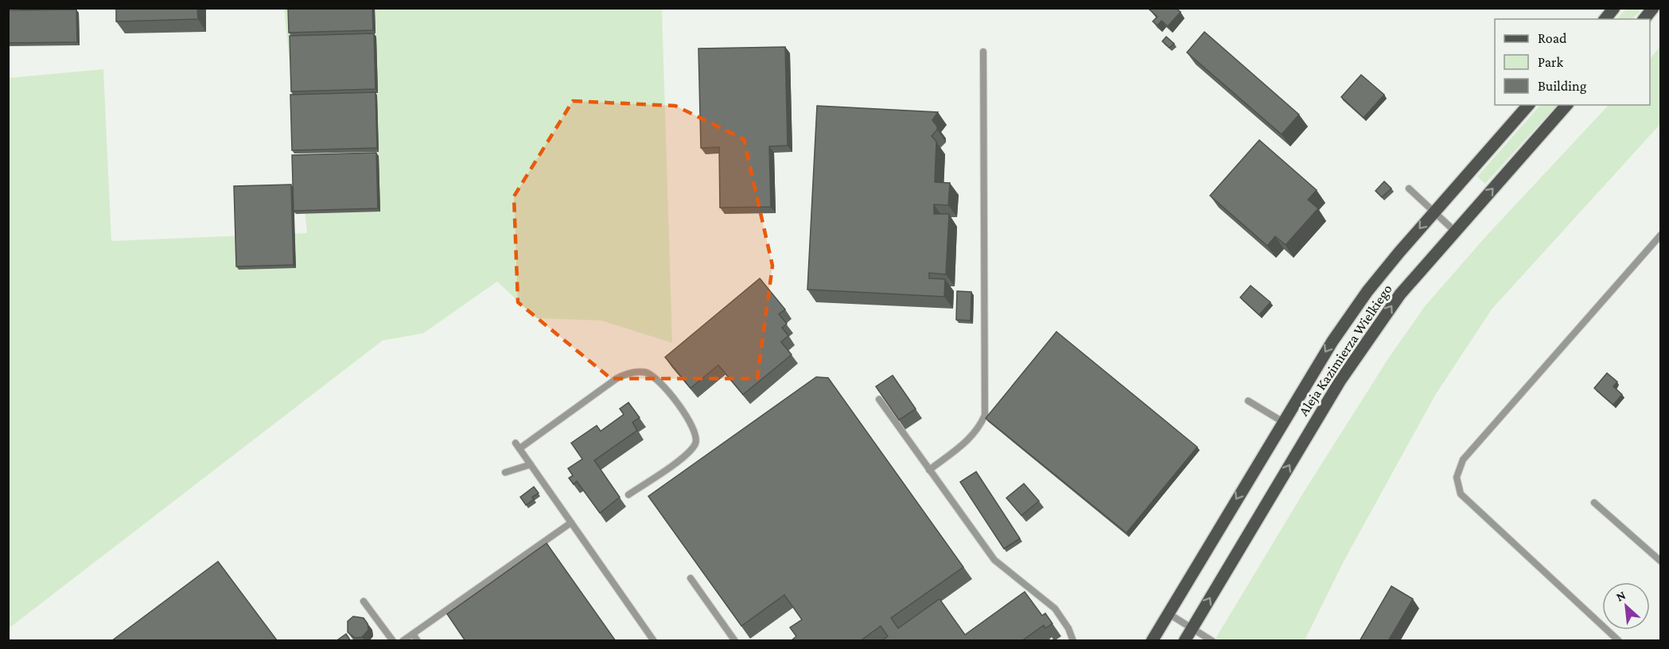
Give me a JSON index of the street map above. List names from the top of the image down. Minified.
{"streets":{"main road":["Aleja Kazimierza Wielkiego"]},"legend":["Road","Park","Building"],"north":"top left"}
